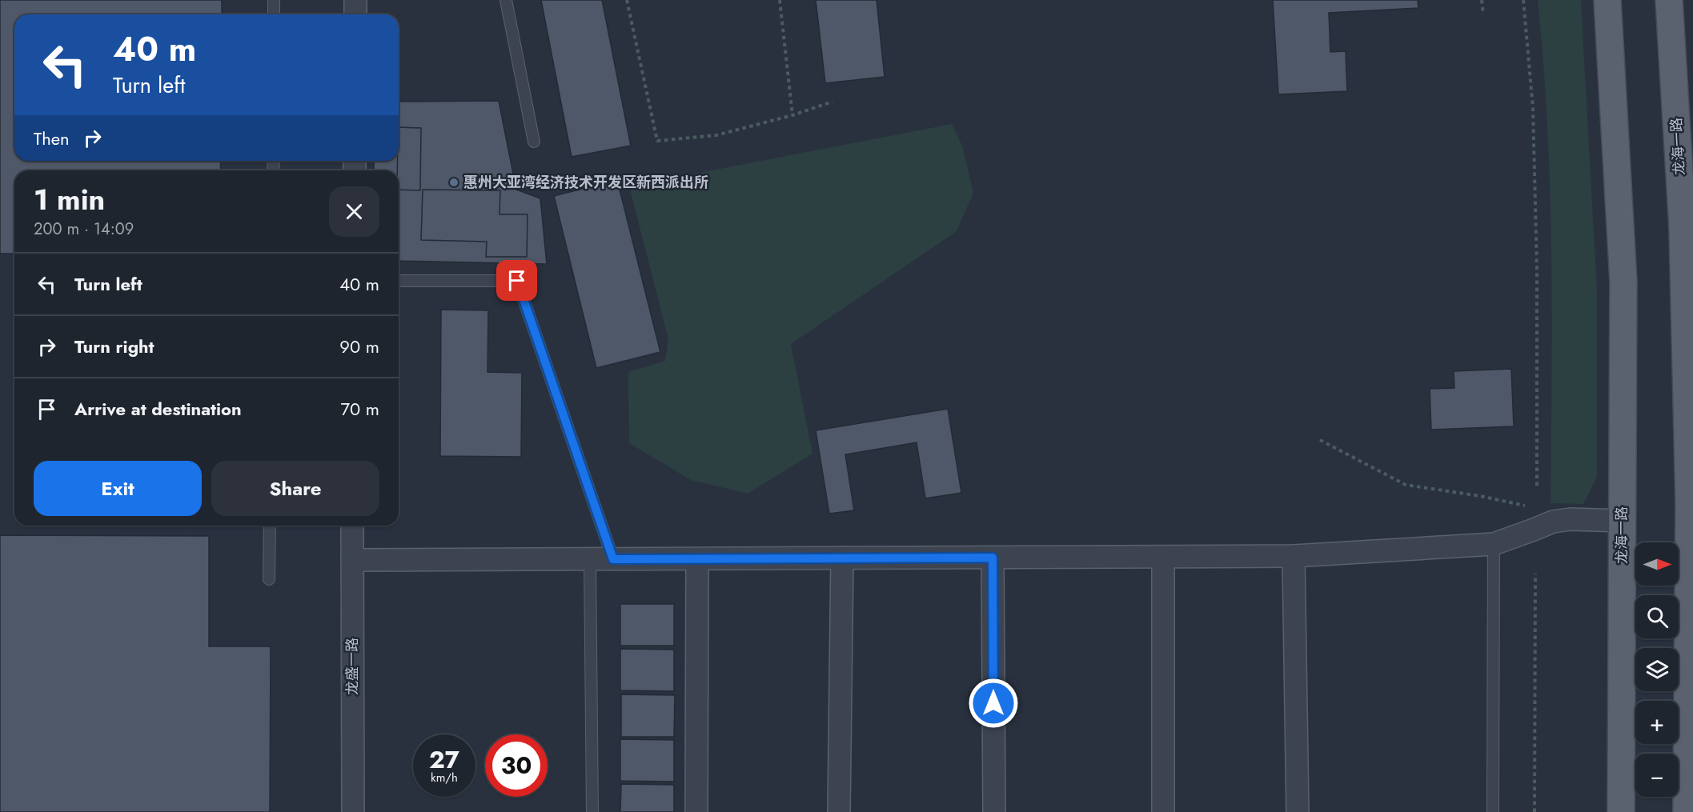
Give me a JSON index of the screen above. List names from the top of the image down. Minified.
{"streets":{"main road":["龙海一路"],"street":["龙盛一路"]},"places":["惠州大亚湾经济技术开发区新西派出所"],"north":"right","page":{"turn":["40 m","Turn left"],"then":"Then","heading":["1 min","200 m · 14:09"],"list":[{"name":"Turn left","value":"40 m"},{"name":"Turn right","value":"90 m"},{"name":"Arrive at destination","value":"70 m"}],"buttons":["Exit","Share"],"map_buttons":["+","−"],"speed":"27 km/h","limit":"30"}}
